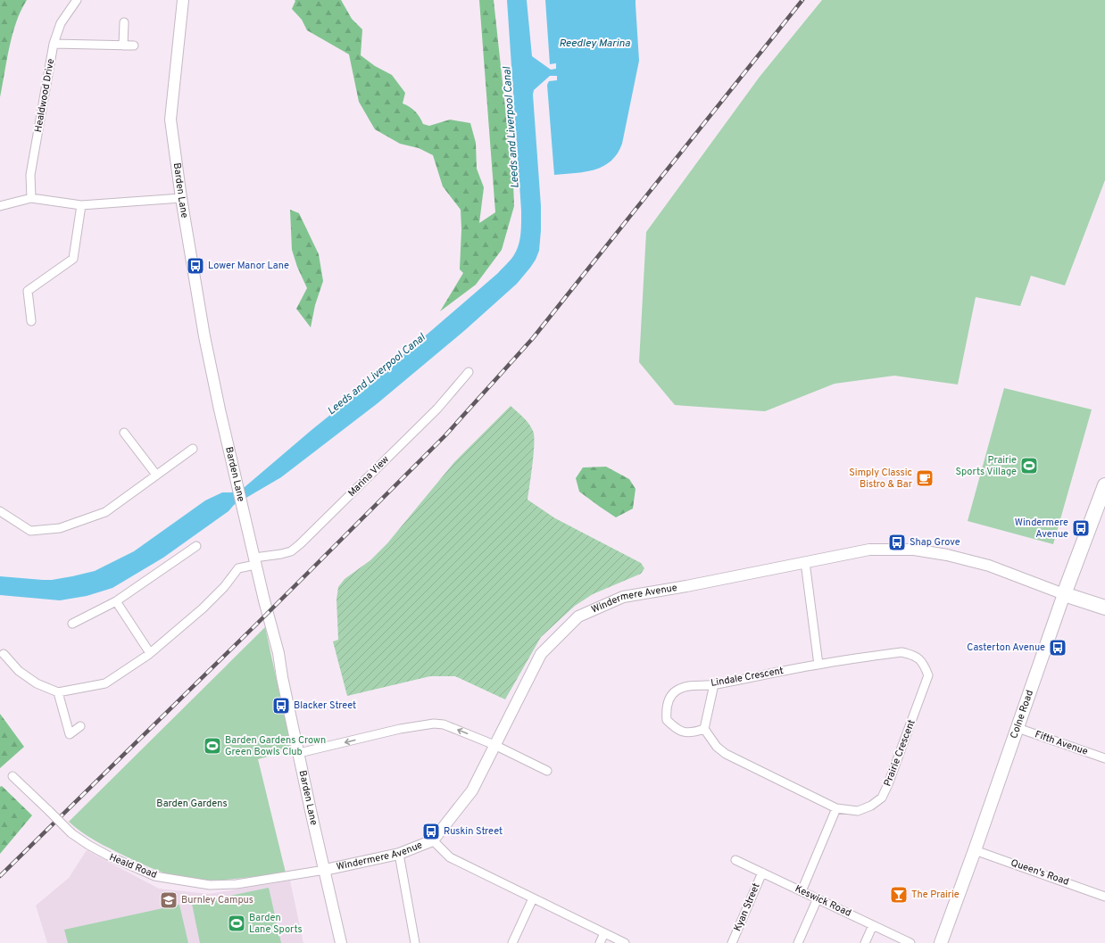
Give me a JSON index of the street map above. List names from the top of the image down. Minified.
{"streets":{"highway":["Colne Road"],"street":["Healdwood Drive","Barden Lane","Marina View","Windermere Avenue","Lindale Crescent","Fifth Avenue","Prairie Crescent","Heald Road","Queen's Road","Keswick Road","Kyan Street"]},"crossings":[["Barden Lane","Marina View"],["Barden Lane","Windermere Avenue"],["Barden Lane","Heald Road"],["Windermere Avenue","Colne Road"],["Windermere Avenue","Heald Road"],["Lindale Crescent","Prairie Crescent"],["Colne Road","Fifth Avenue"],["Colne Road","Queen's Road"],["Keswick Road","Kyan Street"]],"water":["Reedley Marina","Leeds and Liverpool Canal"],"parks":["Barden Gardens"],"places":{"bus stop":["Lower Manor Lane","Windermere Avenue","Shap Grove","Casterton Avenue","Blacker Street","Ruskin Street"],"sports":["Prairie Sports Village","Barden Gardens Crown Green Bowls Club","Barden Lane Sports"],"cafe":["Simply Classic Bistro & Bar"],"bar":["The Prairie"],"school or university":["Burnley Campus"]}}
